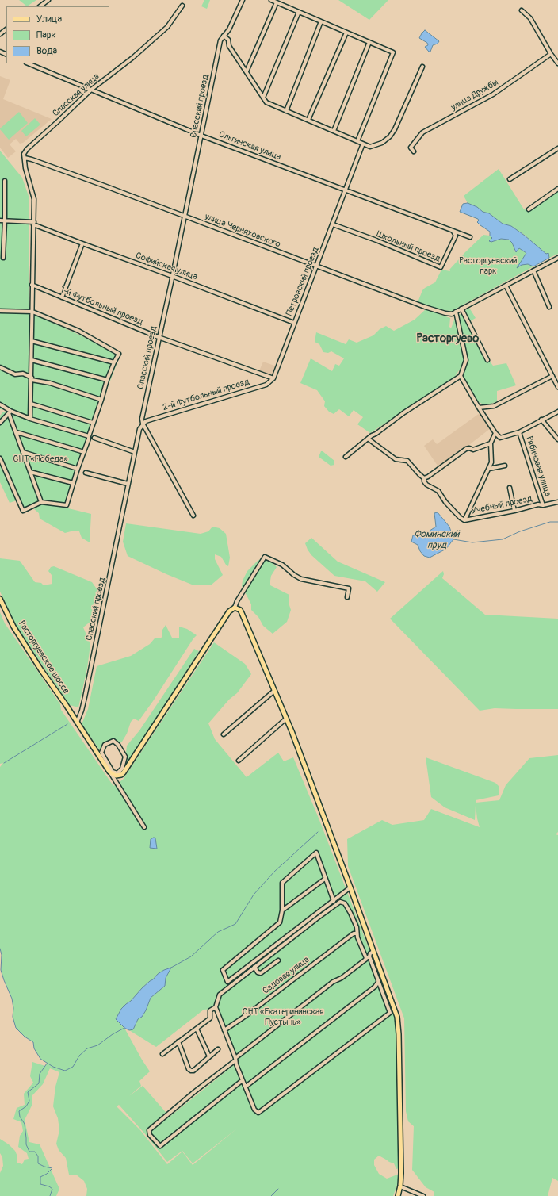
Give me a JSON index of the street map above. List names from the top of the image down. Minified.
{"streets":{"main road":["Расторгуевское шоссе"],"street":["Спасская улица","улица Дружбы","Спасский проезд","Ольгинская улица","улица Черняховского","Школьный проезд","Софийская улица","Петровский проезд","1-й Футбольный проезд","2-й Футбольный проезд","Рябиновая улица","Учебный проезд","Садовая улица"]},"crossings":[["Спасская улица","Ольгинская улица"],["Спасская улица","улица Черняховского"],["Спасский проезд","Ольгинская улица"],["Спасский проезд","улица Черняховского"],["Спасский проезд","Софийская улица"],["Спасский проезд","1-й Футбольный проезд"],["Спасский проезд","2-й Футбольный проезд"],["Спасский проезд","Расторгуевское шоссе"],["Ольгинская улица","Школьный проезд"],["Ольгинская улица","Петровский проезд"],["улица Черняховского","Петровский проезд"],["Школьный проезд","Петровский проезд"],["Софийская улица","Петровский проезд"],["Петровский проезд","1-й Футбольный проезд"],["Петровский проезд","2-й Футбольный проезд"],["1-й Футбольный проезд","2-й Футбольный проезд"],["Рябиновая улица","Учебный проезд"]],"districts":["Расторгуево"],"water":["Фоминский пруд"],"parks":["Расторгуевский парк","СНТ «Победа»","СНТ «Екатерининская Пустынь»"],"legend":["Улица","Парк","Вода"]}
